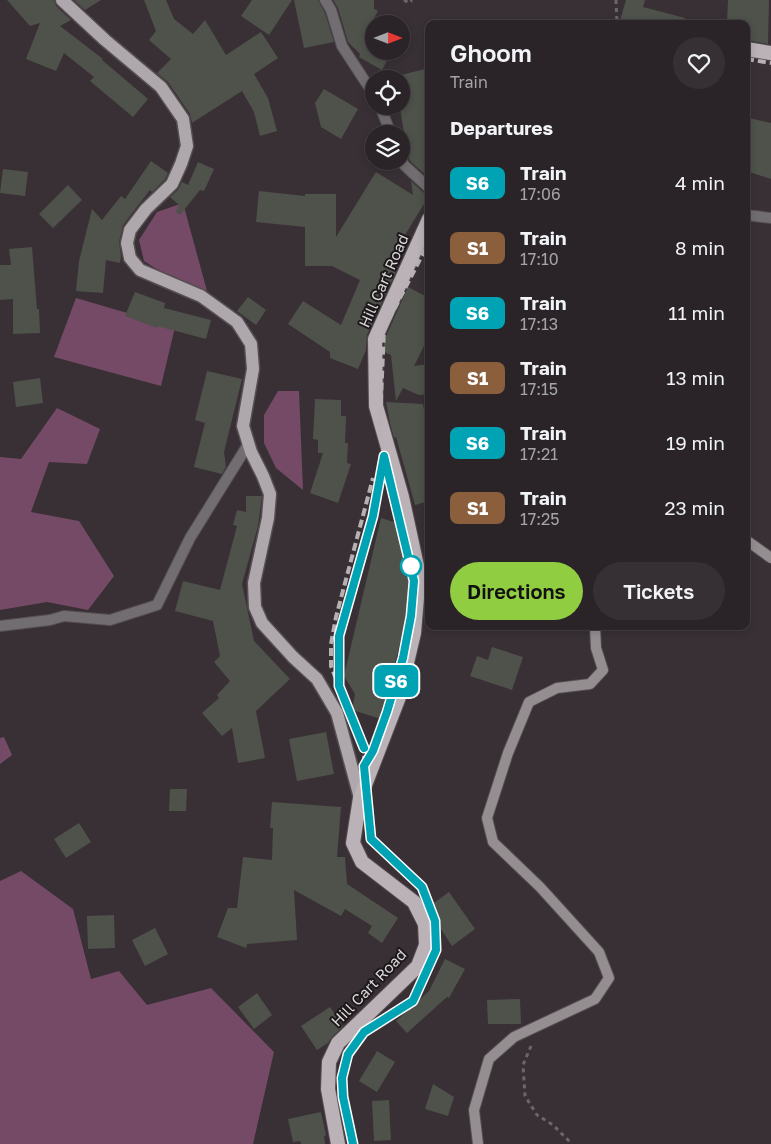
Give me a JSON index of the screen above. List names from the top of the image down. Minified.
{"streets":{"highway":["Hill Cart Road"]},"north":"right","page":{"on_map":"S6","heading":[["Ghoom","Train"],"Departures"],"list":[{"mark":"S6","name":"Train","note":"17:06","value":"4 min"},{"mark":"S1","name":"Train","note":"17:10","value":"8 min"},{"mark":"S6","name":"Train","note":"17:13","value":"11 min"},{"mark":"S1","name":"Train","note":"17:15","value":"13 min"},{"mark":"S6","name":"Train","note":"17:21","value":"19 min"},{"mark":"S1","name":"Train","note":"17:25","value":"23 min"}],"buttons":["Directions","Tickets"]}}
